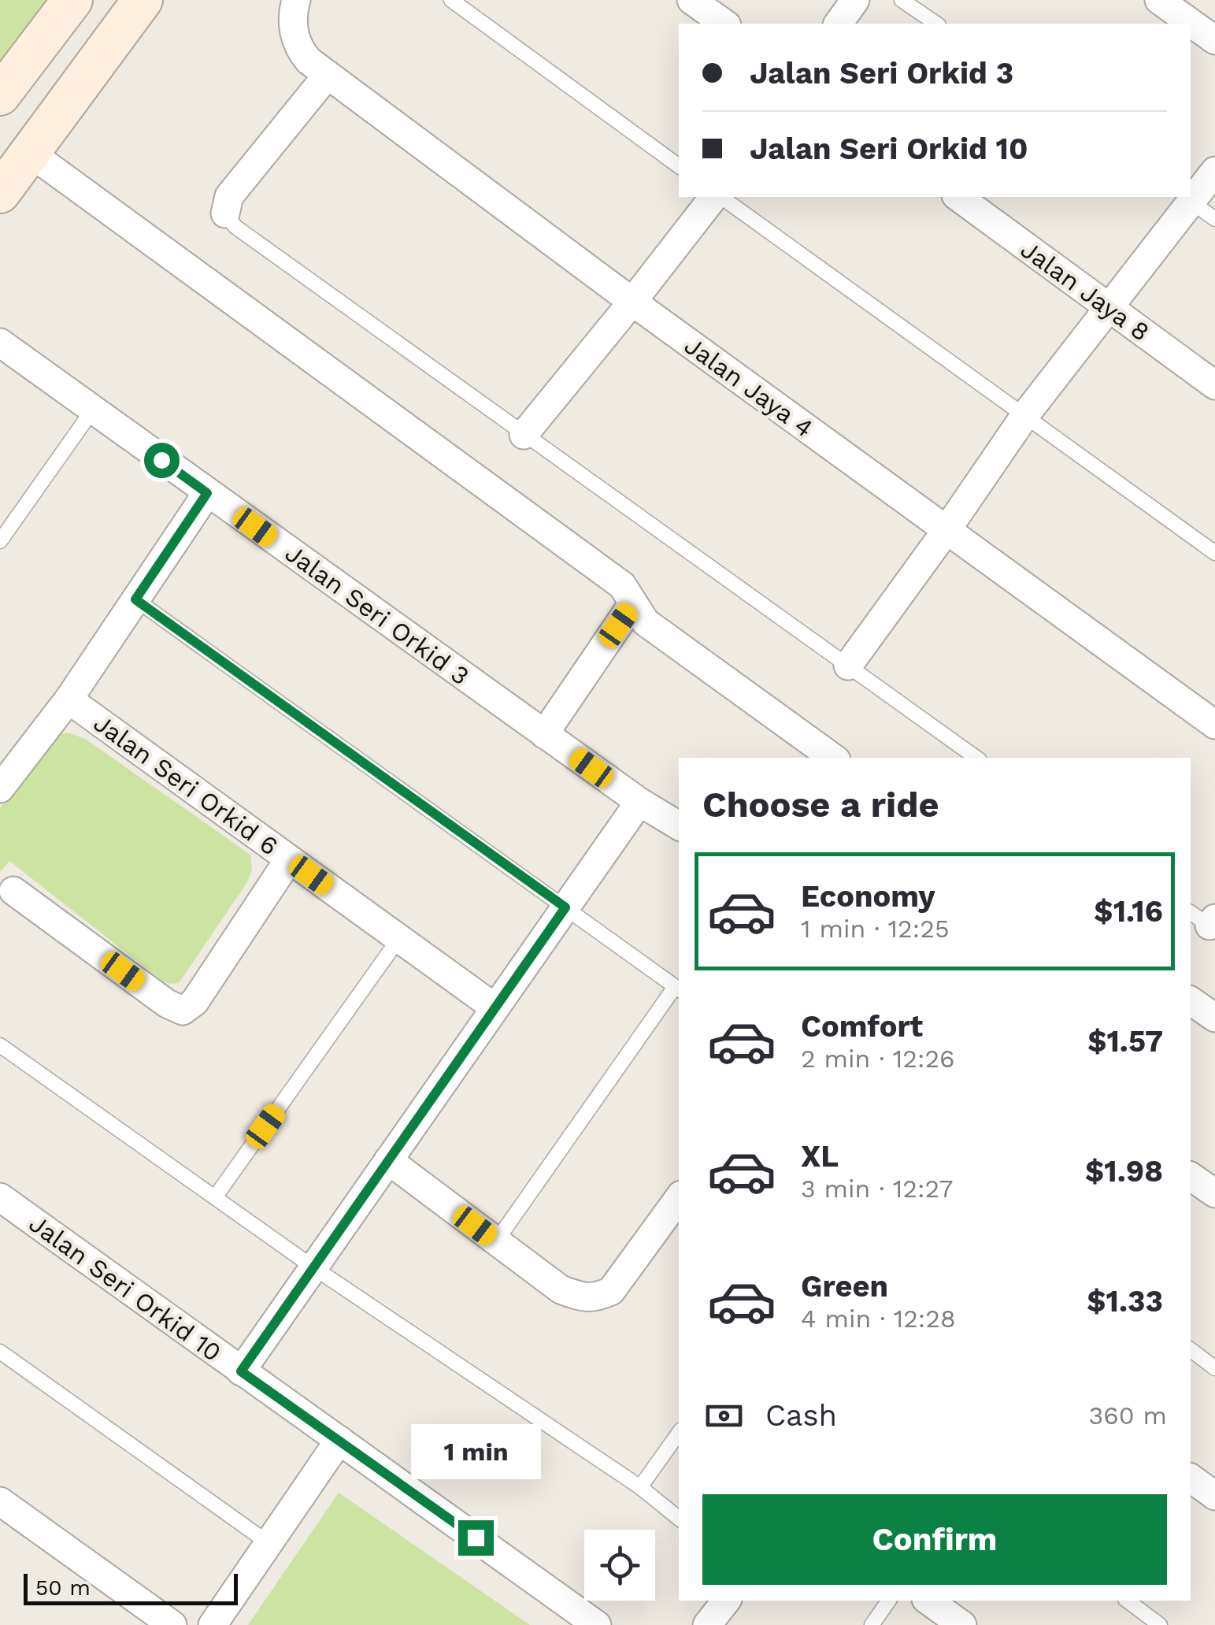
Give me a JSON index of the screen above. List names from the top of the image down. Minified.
{"streets":{"street":["Jalan Jaya 8","Jalan Jaya 4","Jalan Seri Orkid 3","Jalan Seri Orkid 6","Jalan Seri Orkid 10"]},"scale_bar":"50 m","page":{"banner":["Jalan Seri Orkid 3","Jalan Seri Orkid 10"],"heading":"Choose a ride","list":[{"name":"Economy","note":"1 min · 12:25","value":"$1.16"},{"name":"Comfort","note":"2 min · 12:26","value":"$1.57"},{"name":"XL","note":"3 min · 12:27","value":"$1.98"},{"name":"Green","note":"4 min · 12:28","value":"$1.33"}],"pay":["Cash","360 m"],"bubble":"1 min","buttons":"Confirm","scale":"50 m"}}
